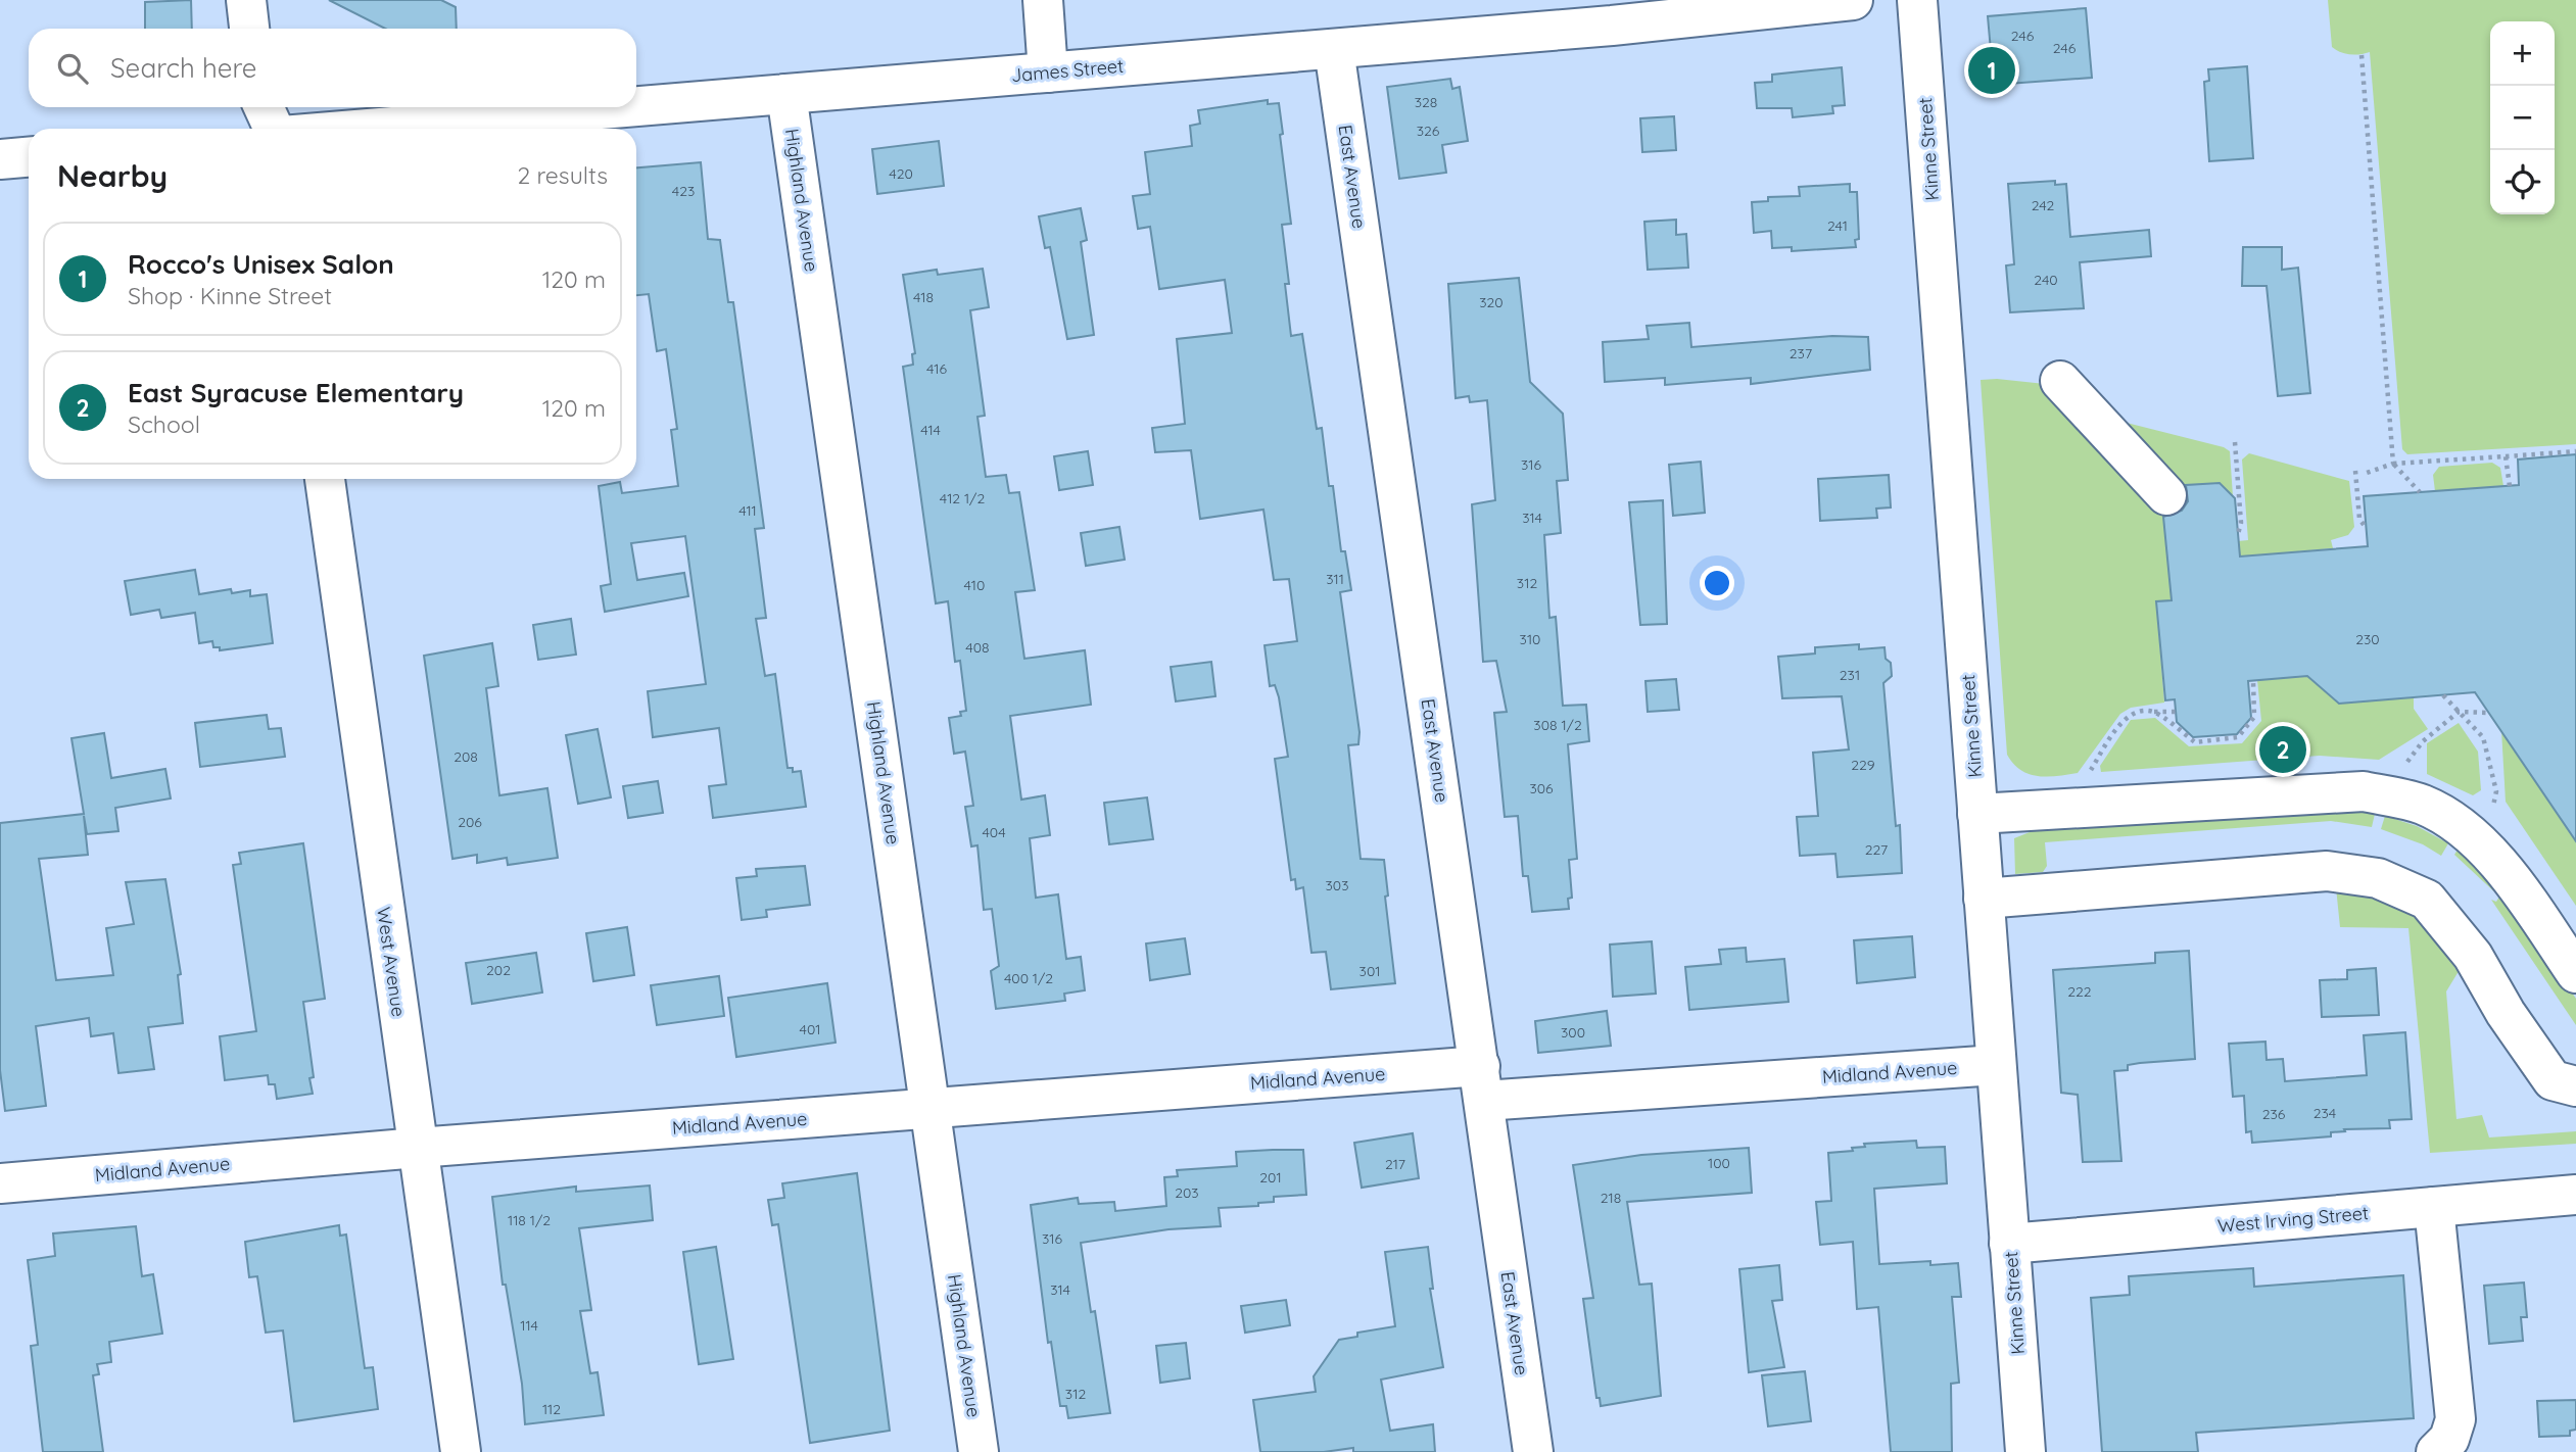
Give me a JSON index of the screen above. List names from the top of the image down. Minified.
{"streets":{"street":["James Street","Kinne Street","East Avenue","Highland Avenue","West Avenue","Midland Avenue","West Irving Street"]},"crossings":[["James Street","East Avenue"],["James Street","Highland Avenue"],["Kinne Street","Midland Avenue"],["Kinne Street","West Irving Street"],["East Avenue","Midland Avenue"],["Highland Avenue","Midland Avenue"],["West Avenue","Midland Avenue"]],"house_numbers":["246","246","328","326","420","423","242","241","240","418","320","237","416","414","316","412 1/2","411","314","311","312","410","310","230","408","231","308 1/2","208","229","306","206","404","227","303","202","301","400 1/2","222","401","300","234","236","100","217","201","203","218","118 1/2","316","314","114","312","112"],"page":{"map_buttons":["+","−"],"search":"Search here","pins":["1","2"],"heading":["Nearby","2 results"],"list":[{"mark":"1","name":"Rocco's Unisex Salon","note":"Shop · Kinne Street","value":"120 m"},{"mark":"2","name":"East Syracuse Elementary","note":"School","value":"120 m"}]}}
